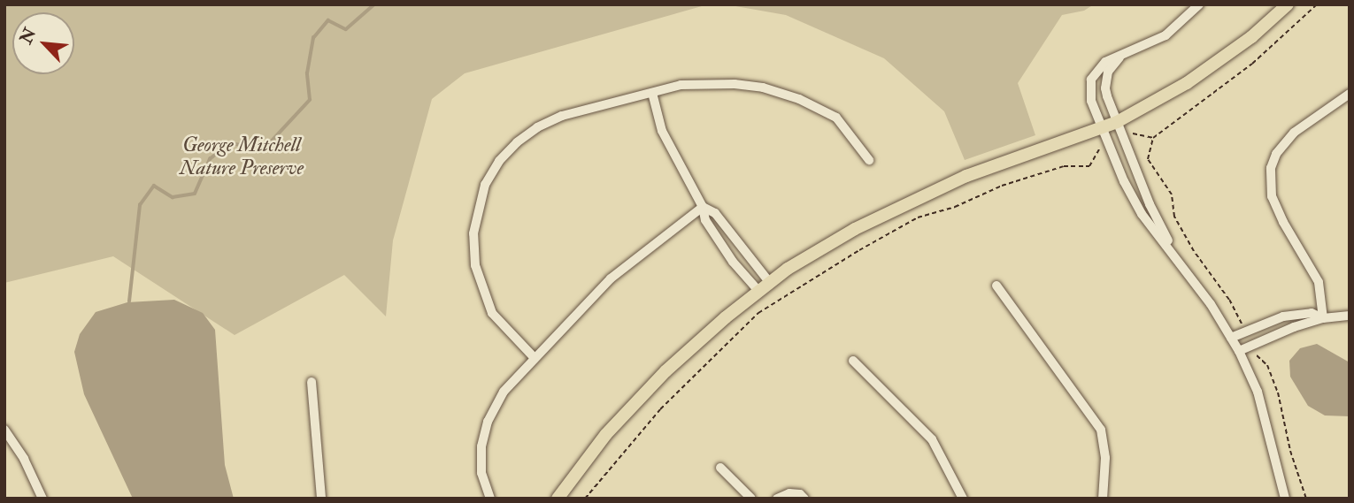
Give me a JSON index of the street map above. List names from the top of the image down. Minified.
{"parks":["George Mitchell Nature Preserve"],"north":"top left"}
